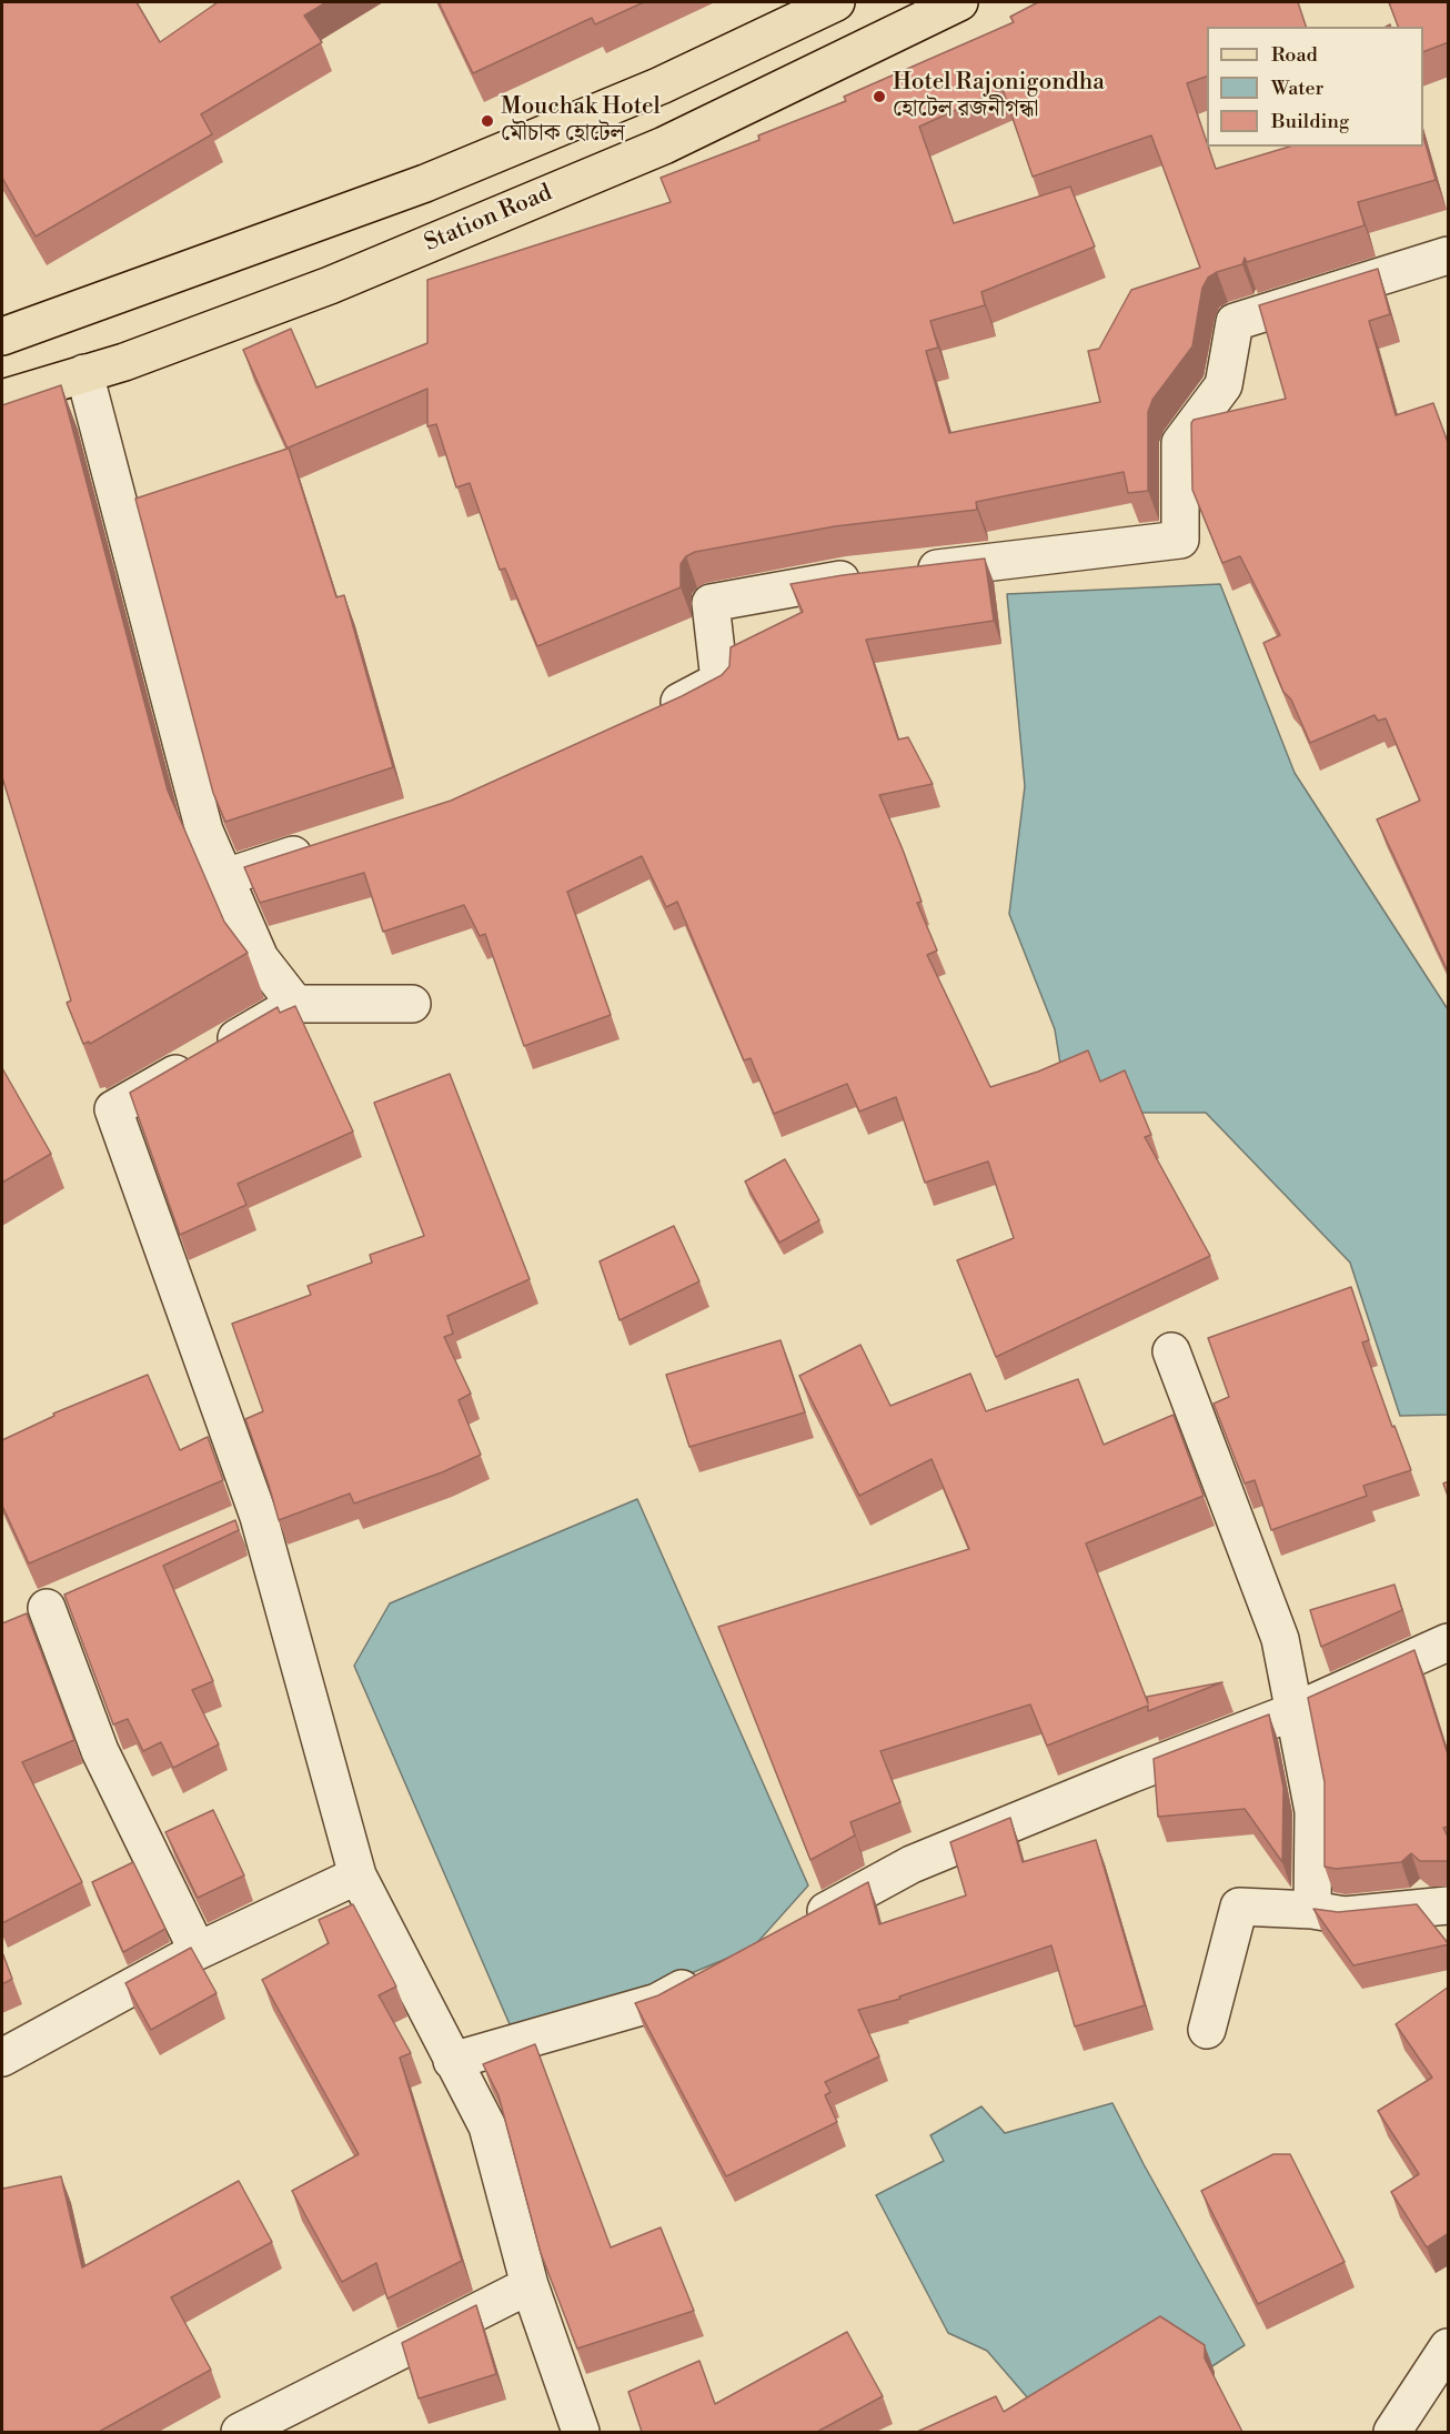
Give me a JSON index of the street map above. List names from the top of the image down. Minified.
{"streets":{"main road":["Station Road"]},"places":["Hotel Rajonigondha হোটেল রজনীগন্ধা","Mouchak Hotel মৌচাক হোটেল"],"legend":["Road","Water","Building"]}
